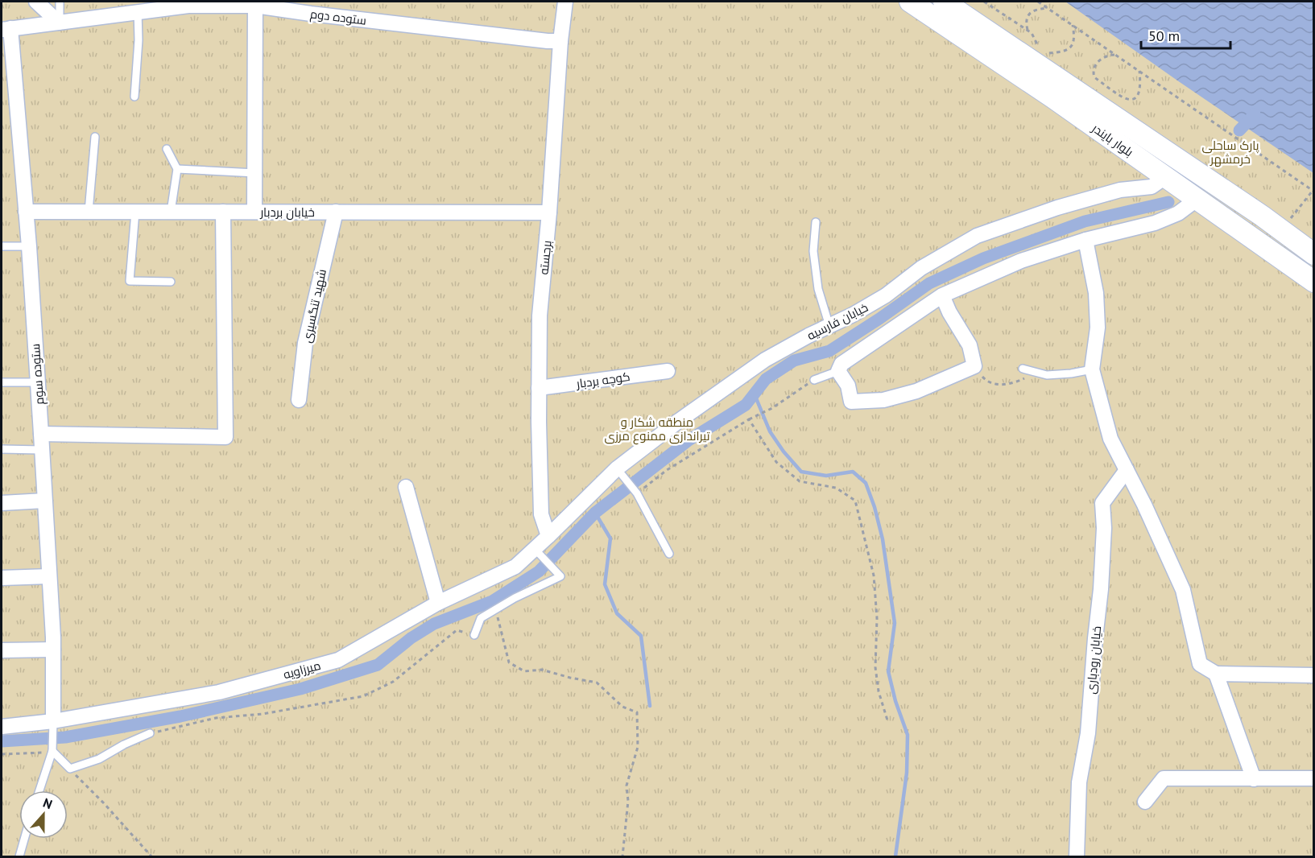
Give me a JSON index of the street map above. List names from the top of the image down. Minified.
{"streets":{"street":["ستوده دوم","بلوار بایندر","خیابان بردبار","برجسته","شهید تنگسیری","خیابان فارسیه","ستوده سوم","کوچه بردبار","خیابان رودباری","میرزاویه"]},"crossings":[["ستوده دوم","برجسته"],["ستوده دوم","ستوده سوم"],["بلوار بایندر","خیابان فارسیه"],["خیابان بردبار","برجسته"],["خیابان بردبار","شهید تنگسیری"],["خیابان بردبار","ستوده سوم"],["برجسته","خیابان فارسیه"],["برجسته","کوچه بردبار"],["برجسته","میرزاویه"],["خیابان فارسیه","میرزاویه"],["ستوده سوم","میرزاویه"]],"parks":["پارک ساحلی خرمشهر","منطقه شکار و تیراندازی ممنوع مرزی"],"scale_bar":"50 m","north":"top"}
